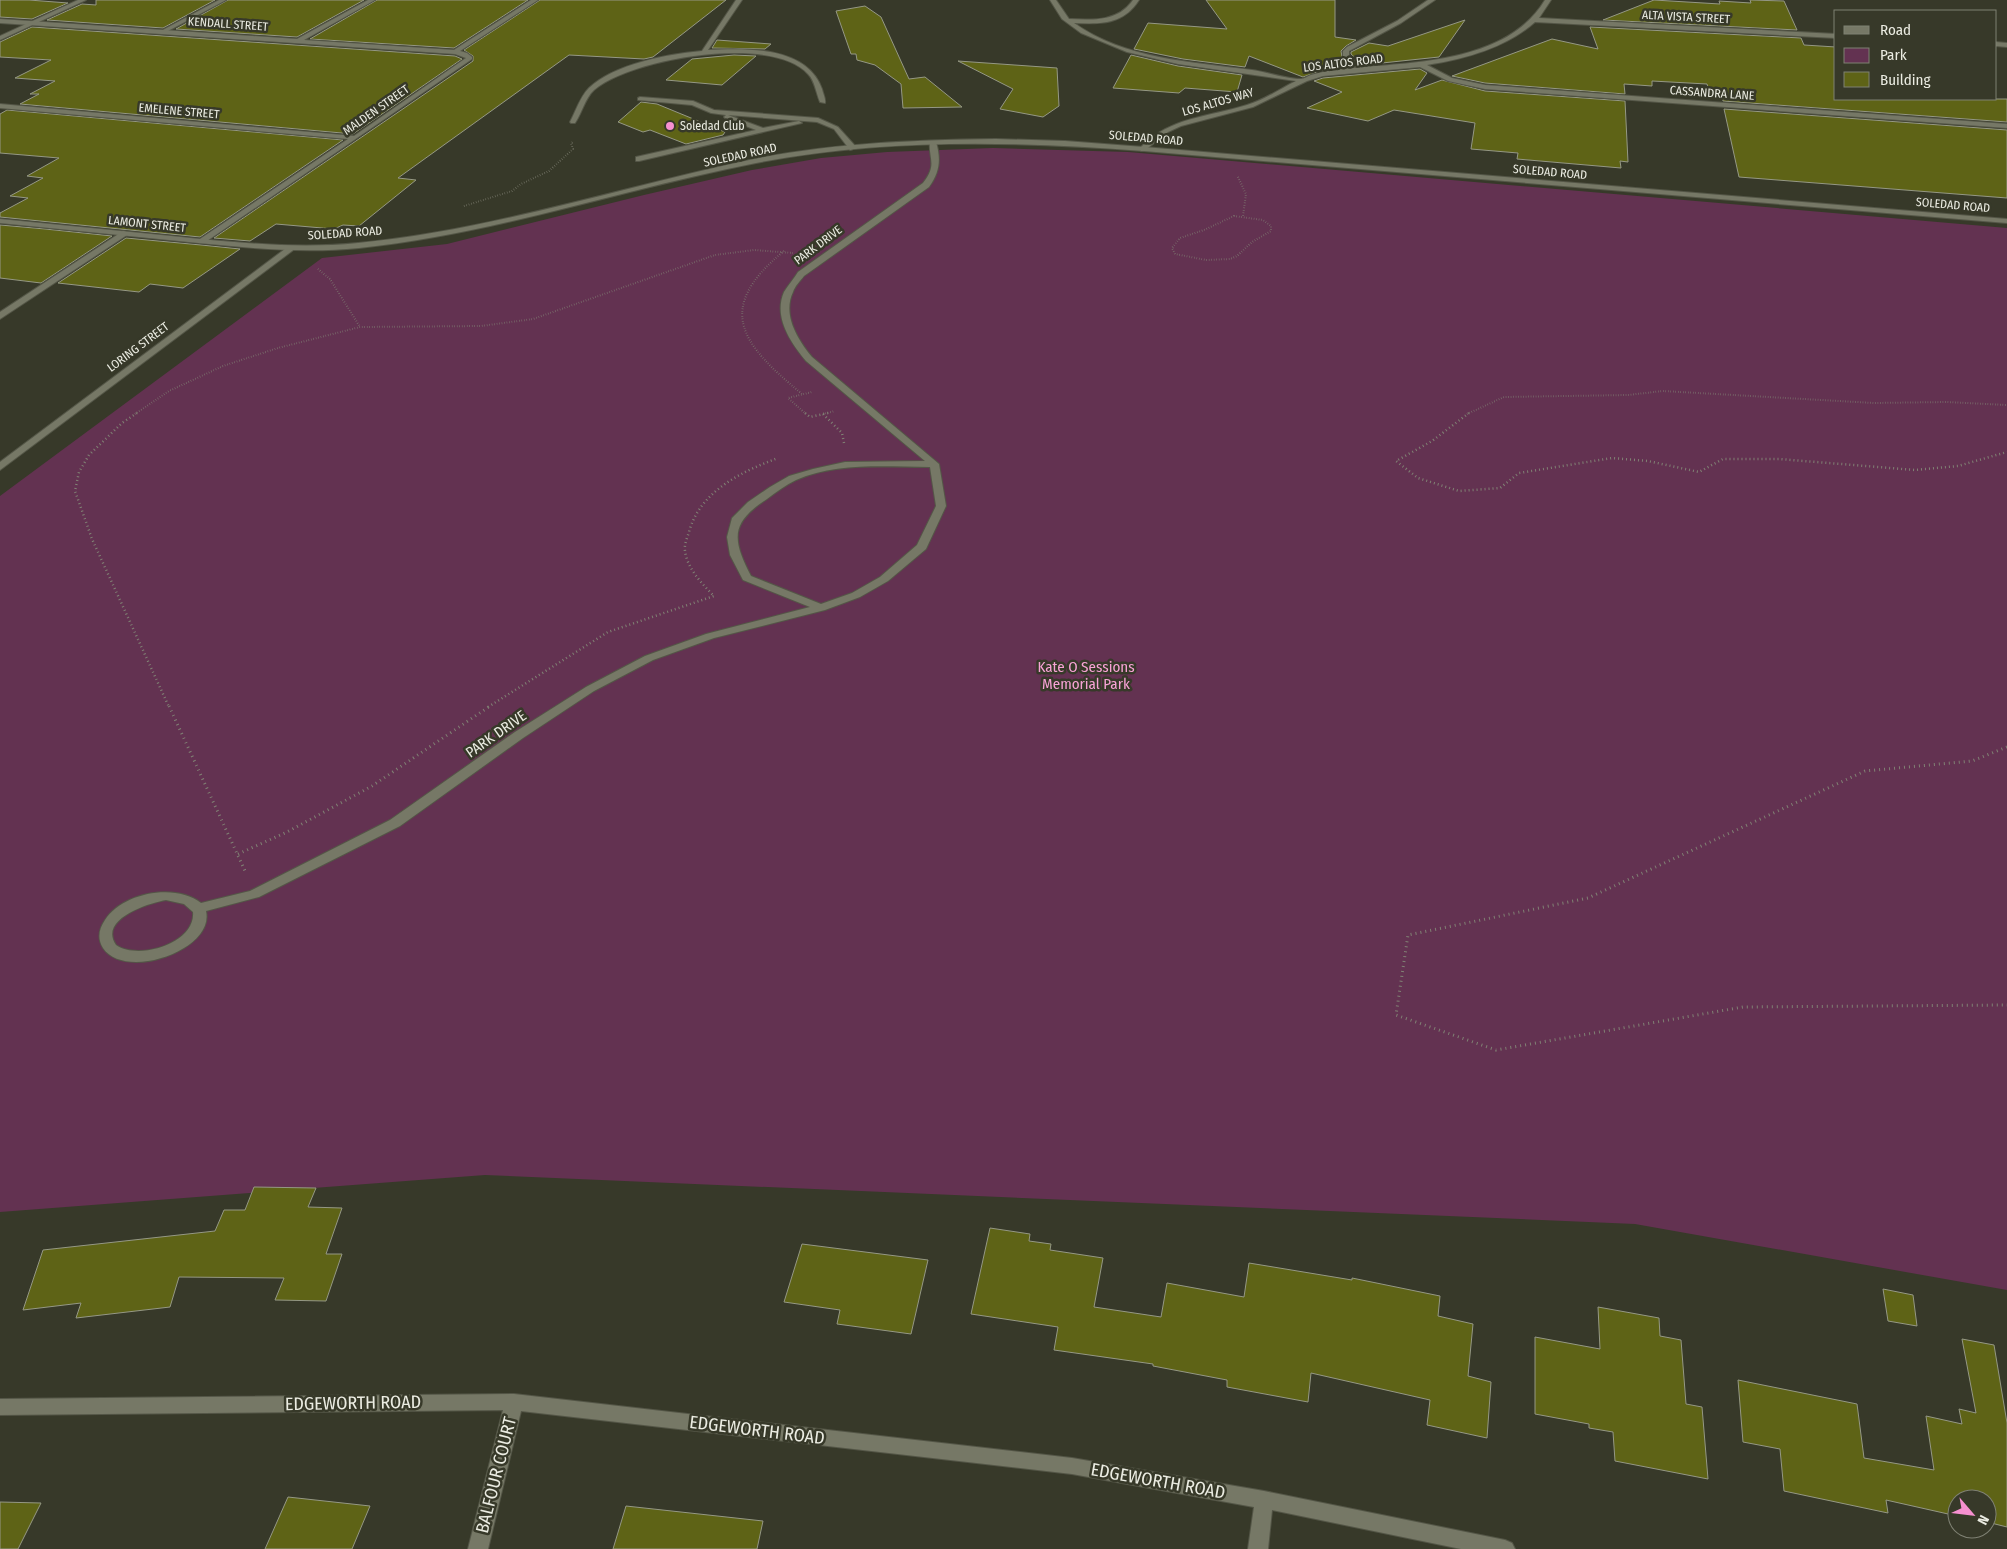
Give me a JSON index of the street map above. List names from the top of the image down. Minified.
{"streets":{"street":["ALTA VISTA STREET","KENDALL STREET","LOS ALTOS ROAD","CASSANDRA LANE","LOS ALTOS WAY","MALDEN STREET","EMELENE STREET","SOLEDAD ROAD","LAMONT STREET","PARK DRIVE","LORING STREET","EDGEWORTH ROAD","BALFOUR COURT"]},"crossings":[["ALTA VISTA STREET","LOS ALTOS ROAD"],["KENDALL STREET","MALDEN STREET"],["LOS ALTOS ROAD","CASSANDRA LANE"],["LOS ALTOS ROAD","LOS ALTOS WAY"],["LOS ALTOS WAY","SOLEDAD ROAD"],["MALDEN STREET","EMELENE STREET"],["MALDEN STREET","LAMONT STREET"],["SOLEDAD ROAD","LAMONT STREET"],["SOLEDAD ROAD","PARK DRIVE"],["SOLEDAD ROAD","LORING STREET"],["LAMONT STREET","LORING STREET"],["EDGEWORTH ROAD","BALFOUR COURT"]],"parks":["Kate O Sessions Memorial Park"],"places":["Soledad Club"],"legend":["Road","Park","Building"],"north":"bottom right"}
